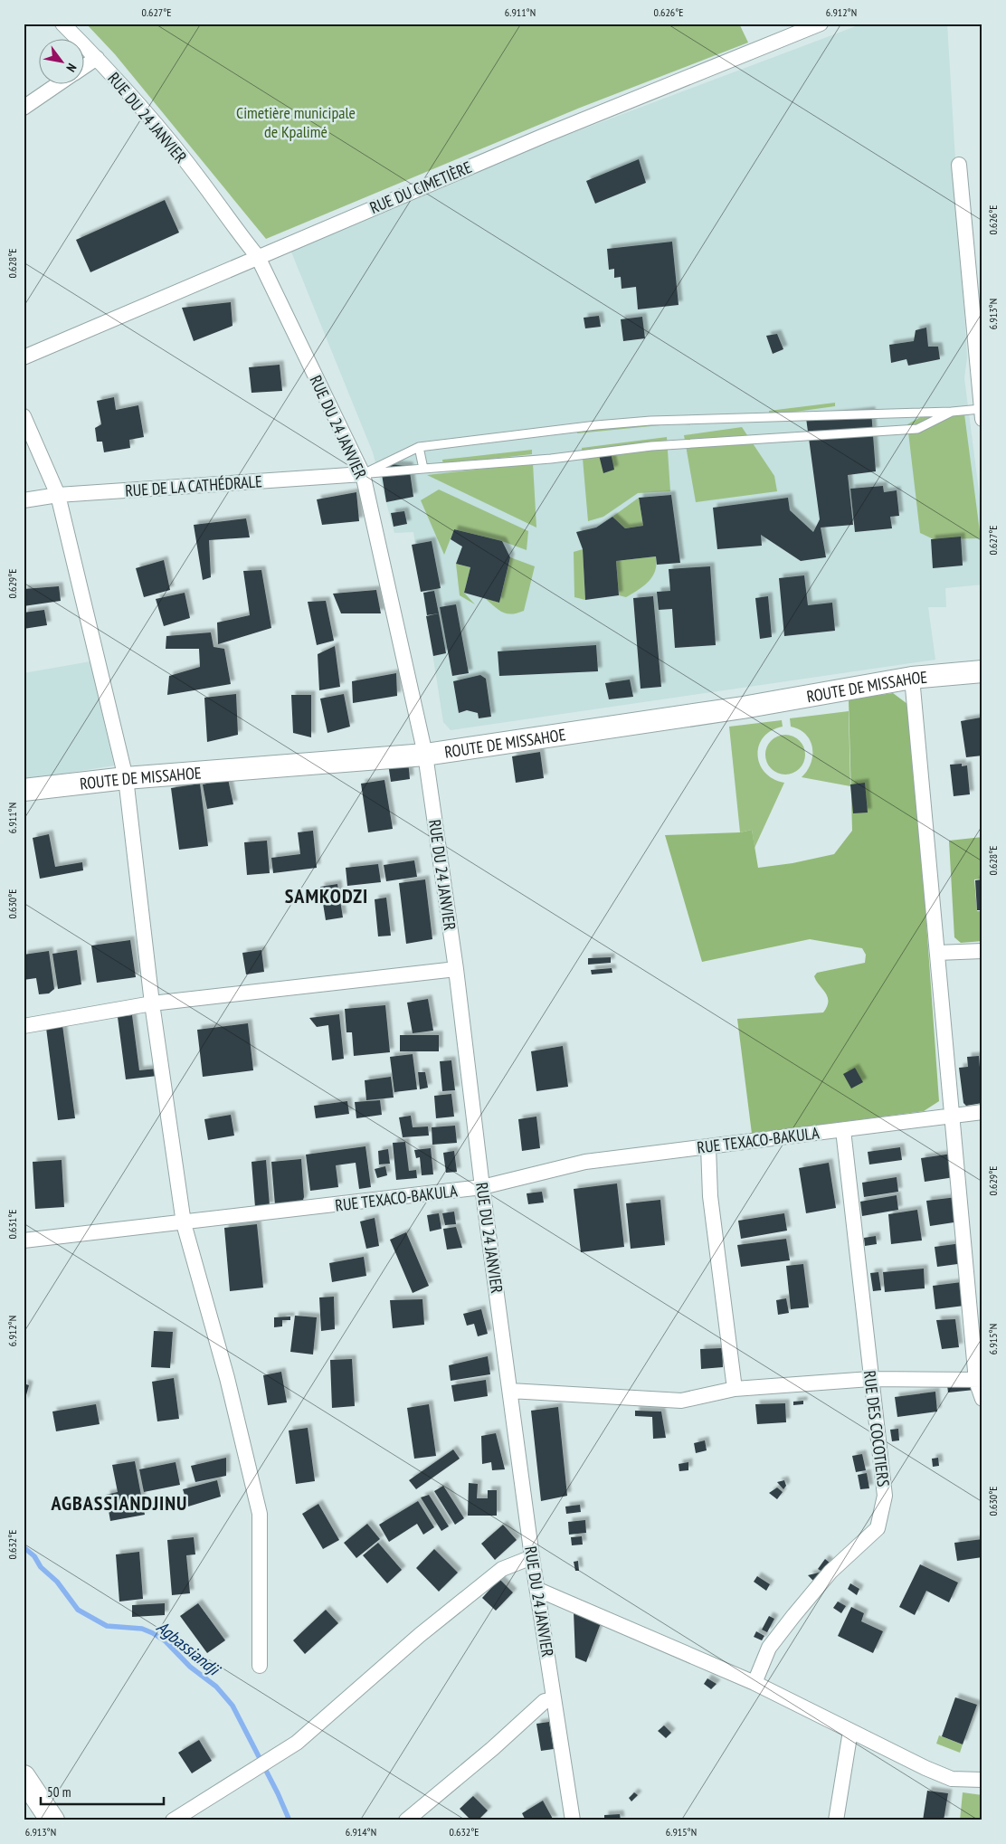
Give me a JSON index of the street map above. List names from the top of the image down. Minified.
{"streets":{"main road":["ROUTE DE MISSAHOE"],"street":["RUE DU 24 JANVIER","RUE DU CIMETIÈRE","RUE DE LA CATHÉDRALE","RUE TEXACO-BAKULA","RUE DES COCOTIERS"]},"crossings":[["RUE DU 24 JANVIER","RUE DU CIMETIÈRE"],["RUE DU 24 JANVIER","RUE DE LA CATHÉDRALE"],["RUE DU 24 JANVIER","ROUTE DE MISSAHOE"],["RUE DU 24 JANVIER","RUE TEXACO-BAKULA"],["RUE TEXACO-BAKULA","RUE DES COCOTIERS"]],"districts":["SAMKODZI","AGBASSIANDJINU"],"water":["Agbassiandji"],"parks":["Cimetière municipale de Kpalimé"],"scale_bar":"50 m","north":"bottom right","coordinates":["0.627°E","6.911°N","0.626°E","6.912°N","0.628°E","6.913°N","0.629°E","0.630°E","0.631°E","6.915°N","0.632°E","6.914°N"]}
